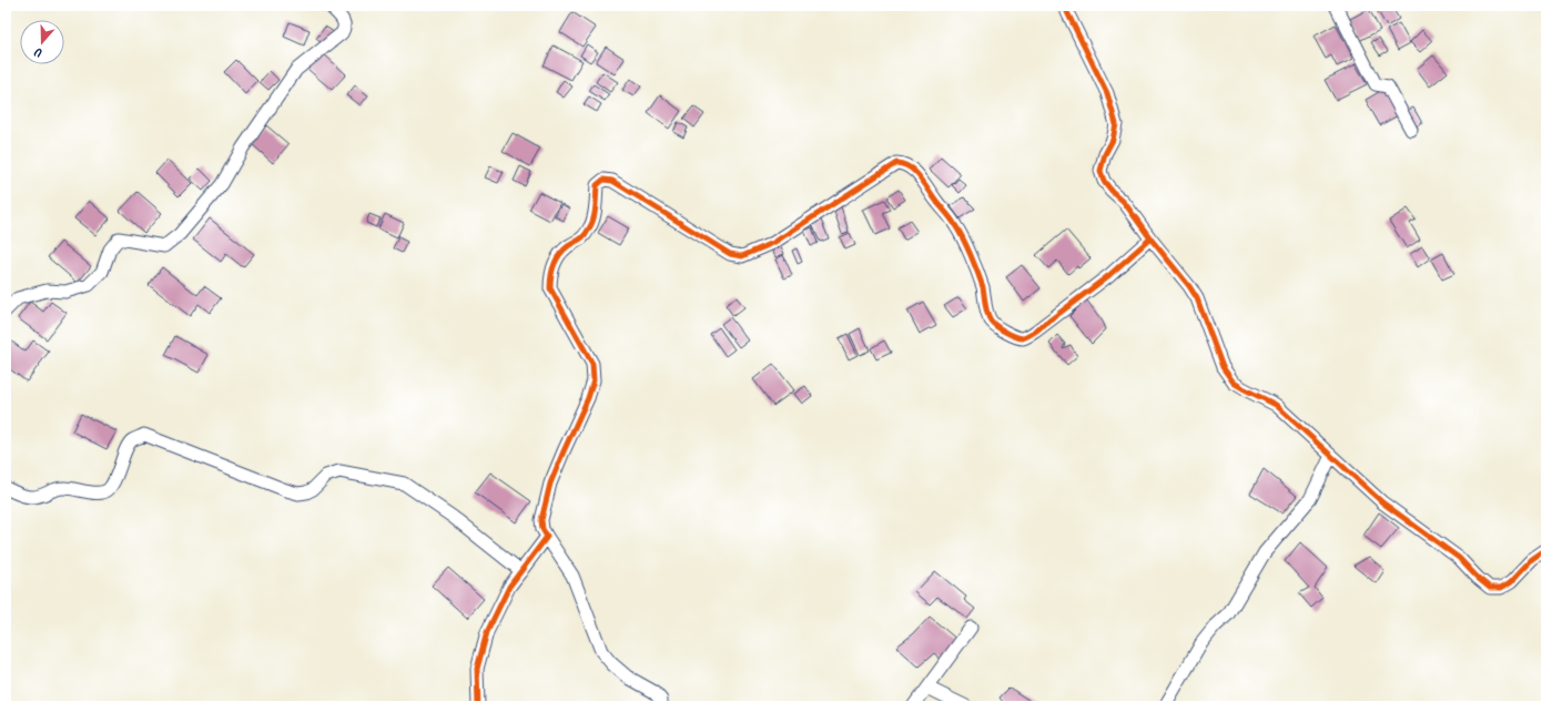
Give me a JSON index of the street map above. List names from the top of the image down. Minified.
{"north":"bottom"}
